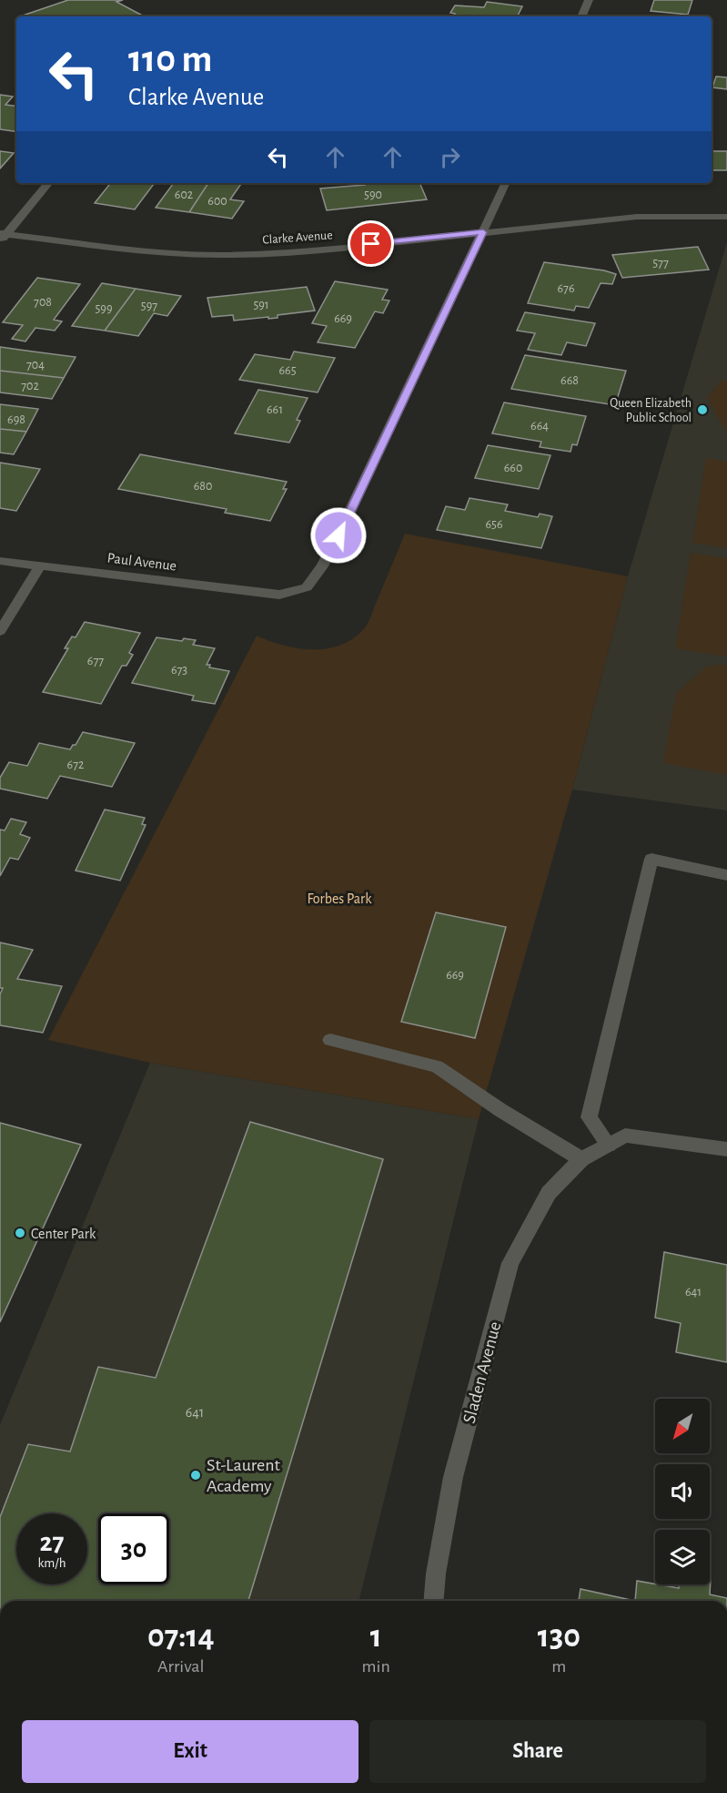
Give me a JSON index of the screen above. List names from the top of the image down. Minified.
{"streets":{"street":["Clarke Avenue","Paul Avenue","Sladen Avenue"]},"crossings":[["Clarke Avenue","Paul Avenue"]],"parks":["Forbes Park"],"places":["Queen Elizabeth Public School","Center Park","St-Laurent Academy"],"house_numbers":["602","590","600","577","676","708","591","597","599","669","704","665","668","702","661","698","664","660","680","656","677","673","672","669","641","641"],"north":"bottom left","page":{"turn":["110 m","Clarke Avenue"],"speed":"27 km/h","limit":"30","eta":["07:14","Arrival","1","min","130","m"],"buttons":["Exit","Share"]}}
